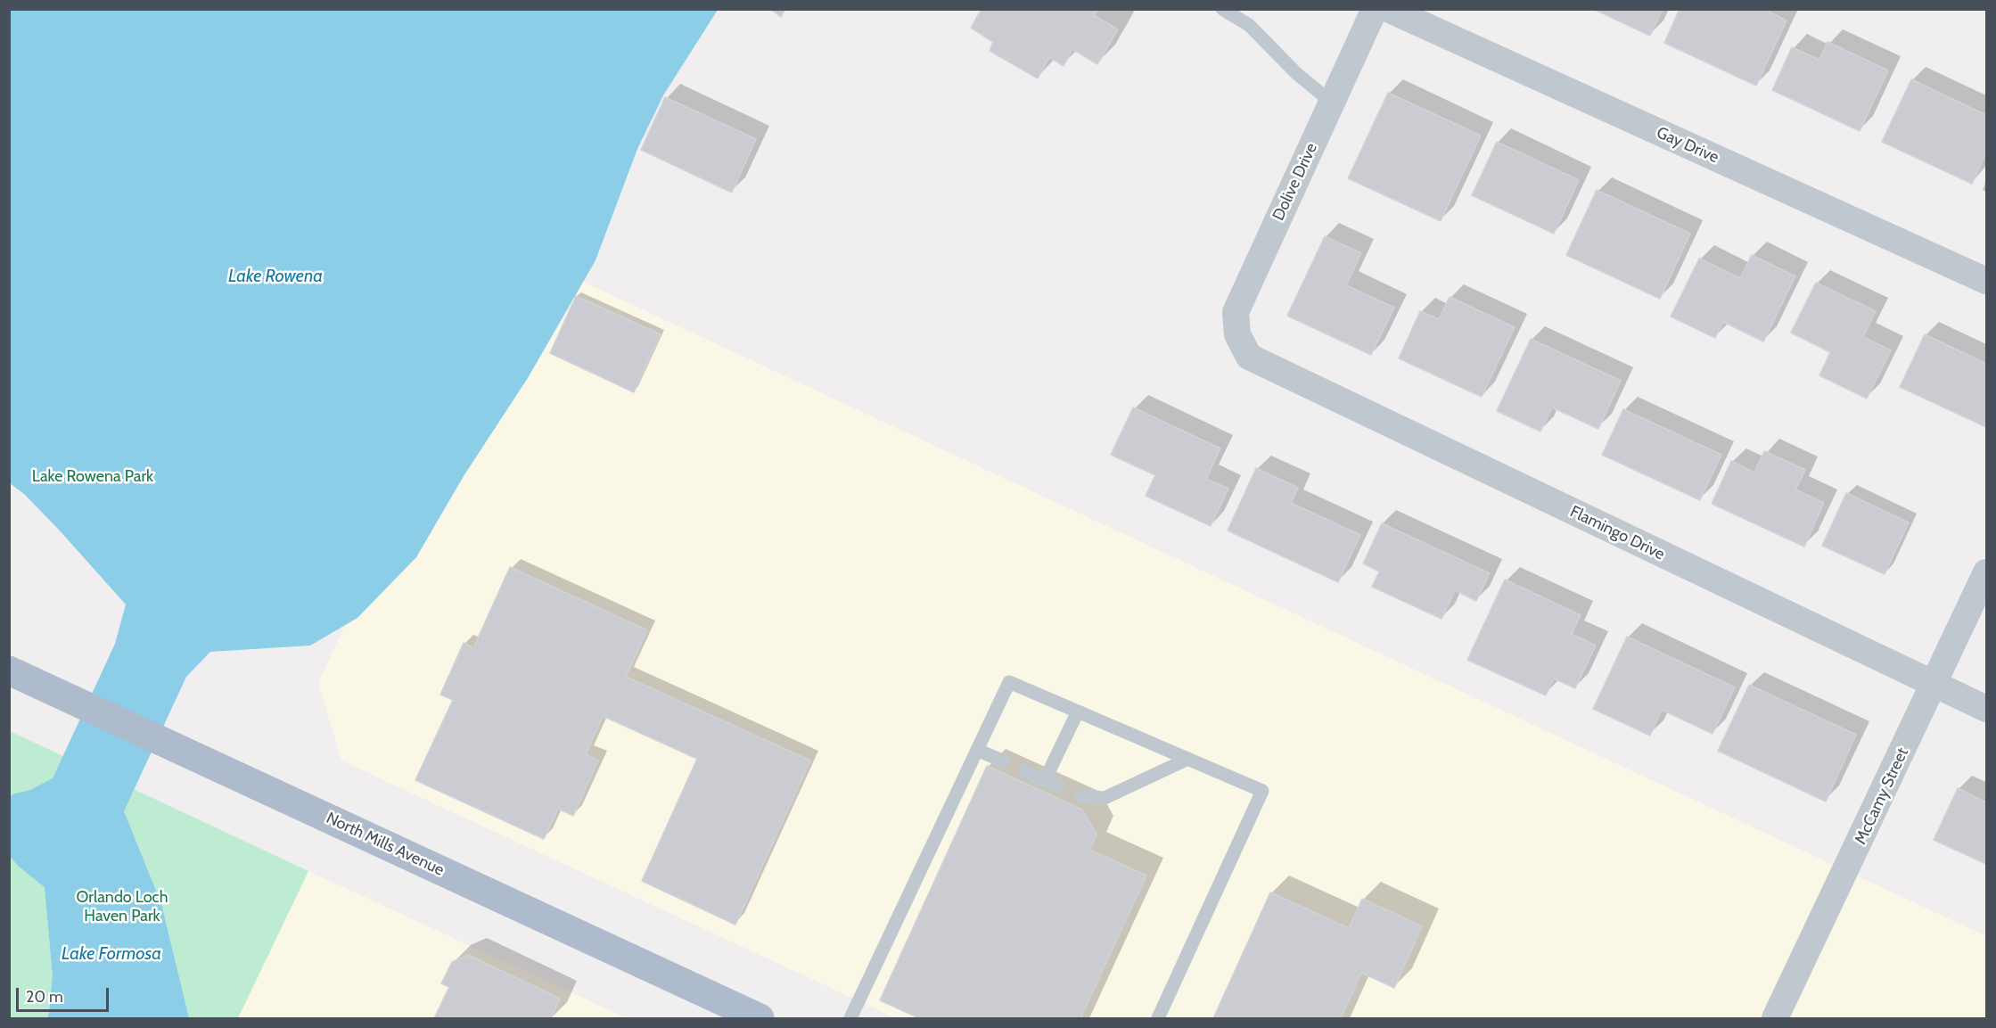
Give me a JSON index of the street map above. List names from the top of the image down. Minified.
{"streets":{"main road":["North Mills Avenue"],"street":["Gay Drive","Dolive Drive","Flamingo Drive","McCamy Street"]},"crossings":[["Dolive Drive","Flamingo Drive"],["Flamingo Drive","McCamy Street"]],"water":["Lake Rowena","Lake Formosa"],"parks":["Lake Rowena Park","Orlando Loch Haven Park"],"scale_bar":"20 m"}
